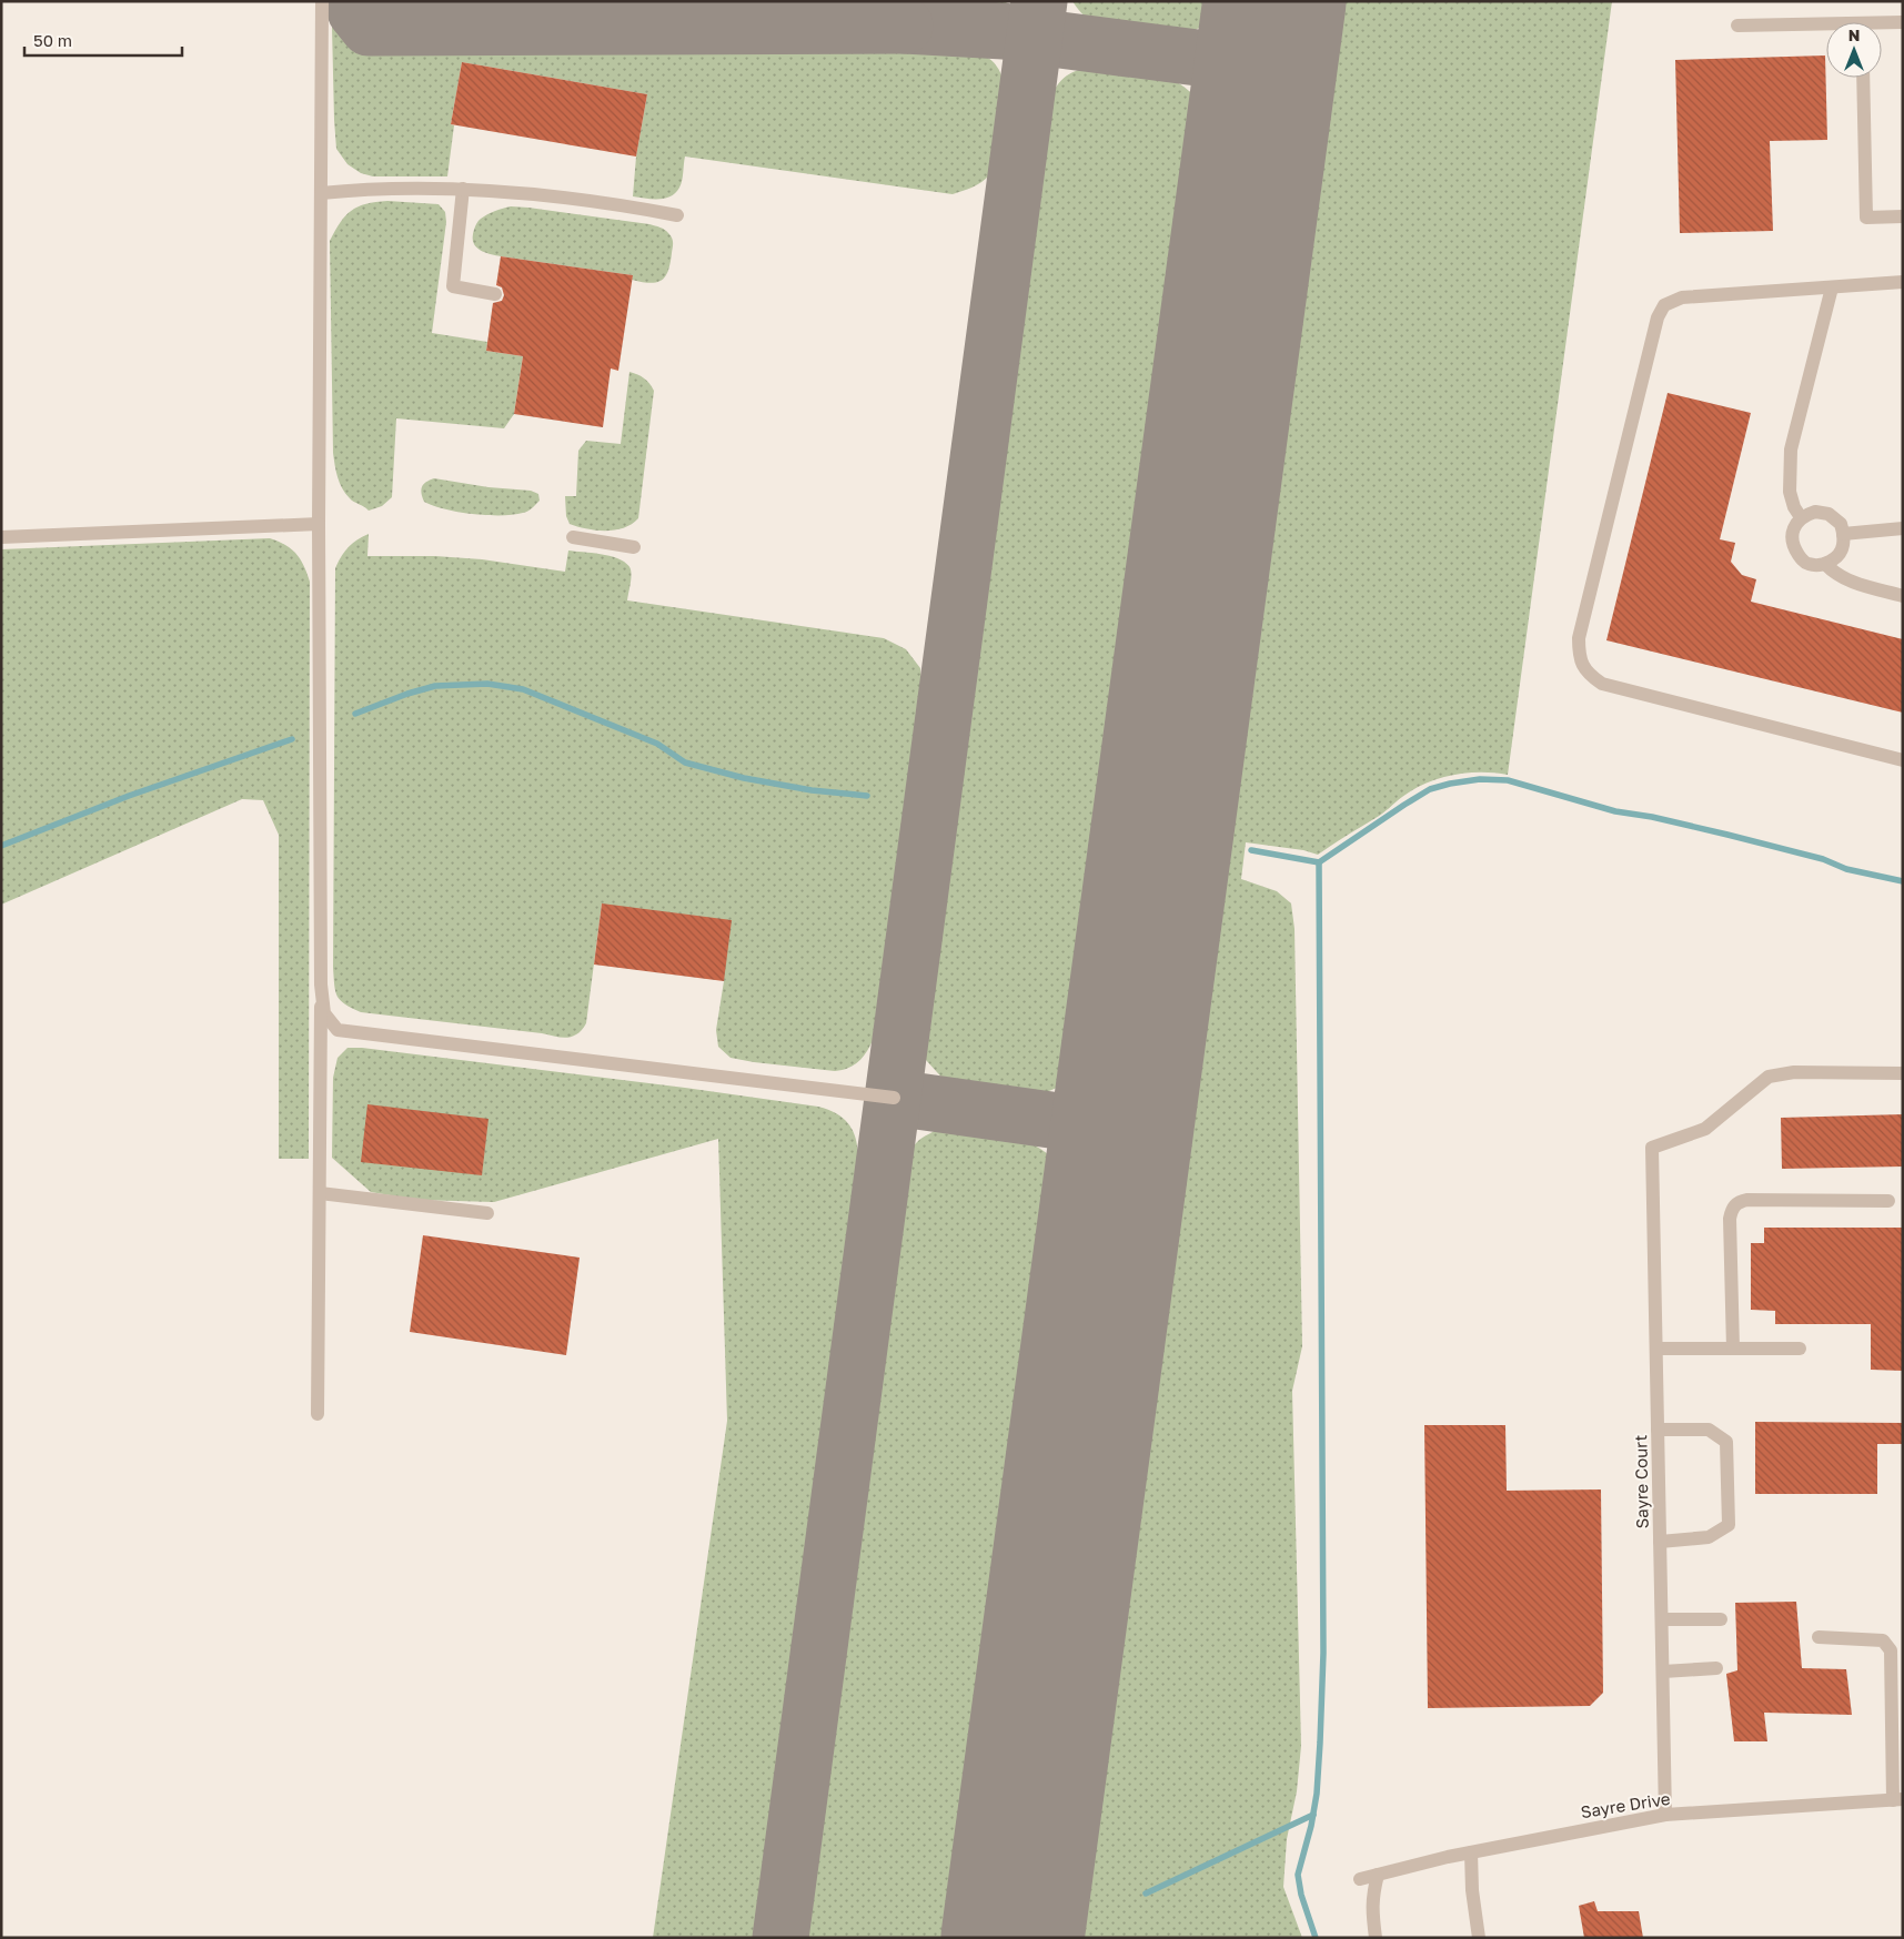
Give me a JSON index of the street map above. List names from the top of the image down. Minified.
{"streets":{"street":["Sayre Court","Sayre Drive"]},"crossings":[["Sayre Court","Sayre Drive"]],"scale_bar":"50 m","north":"top"}
